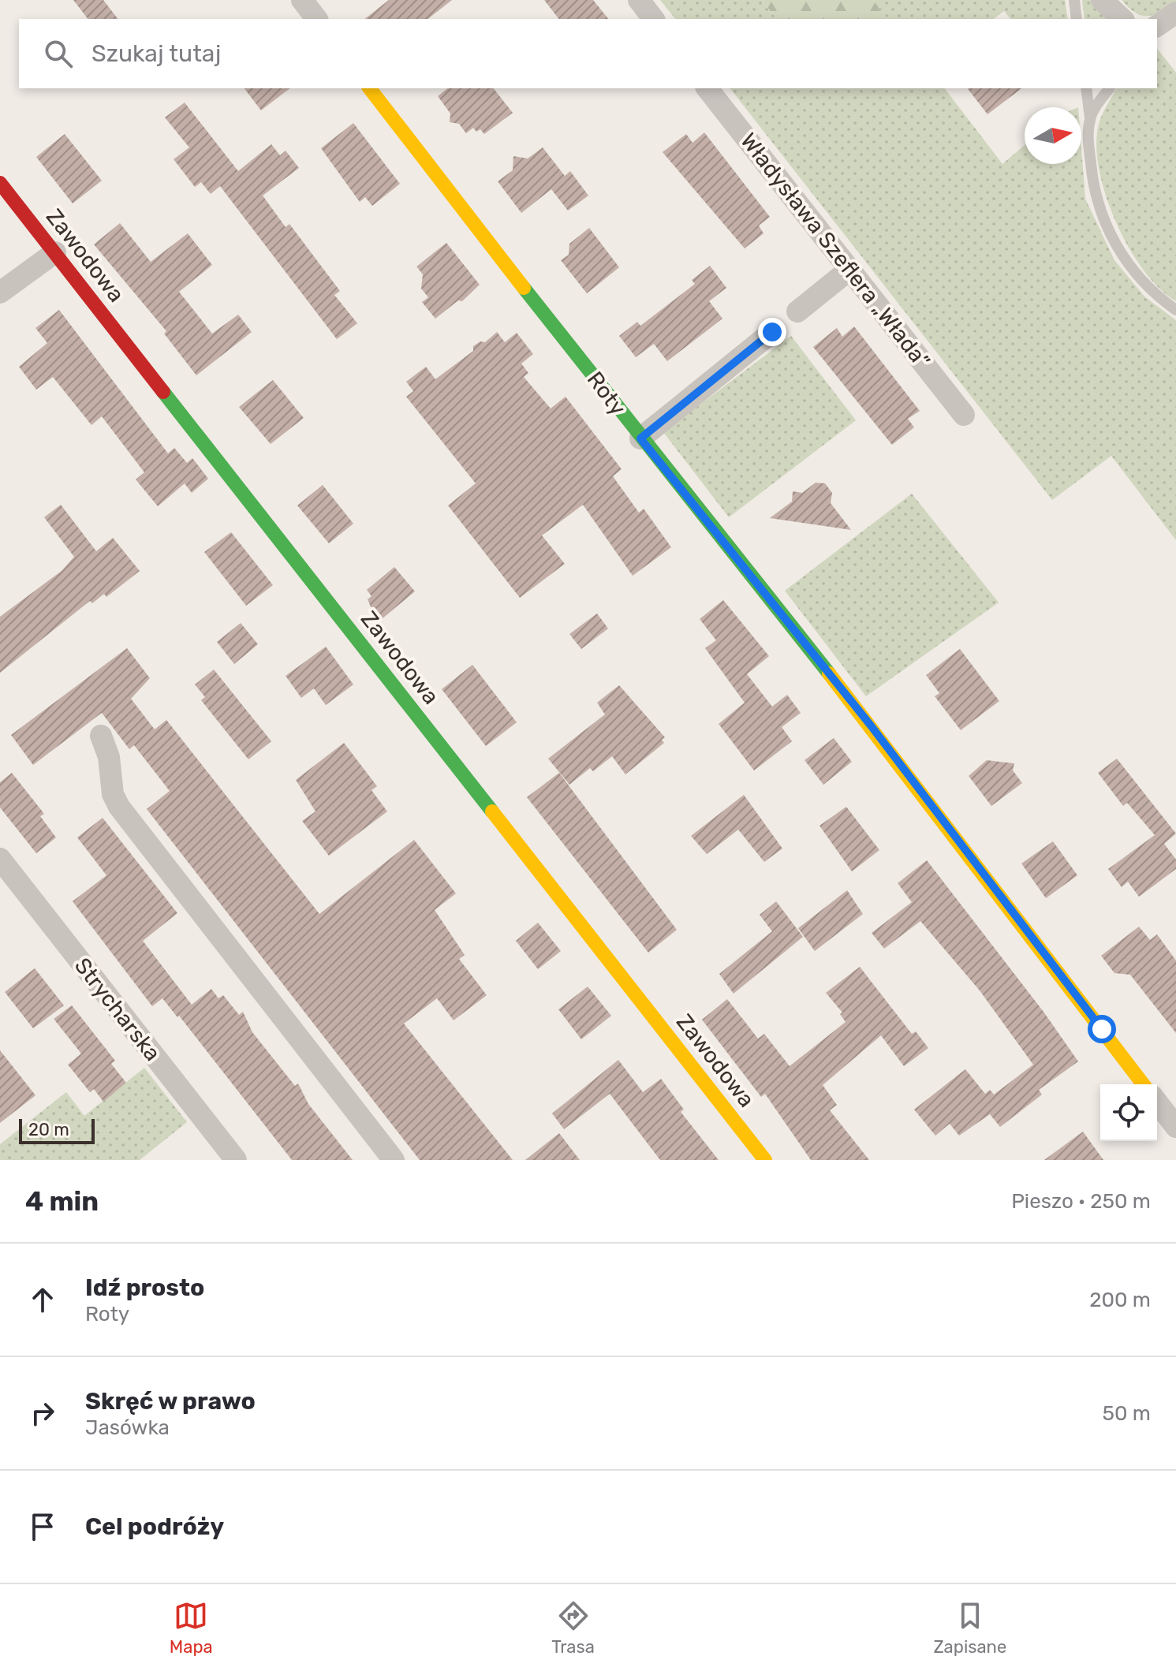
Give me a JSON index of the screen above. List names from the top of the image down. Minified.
{"streets":{"street":["Władysława Szeflera „Włada”","Zawodowa","Roty","Strycharska"]},"scale_bar":"20 m","north":"right","page":{"search":"Szukaj tutaj","scale":"20 m","heading":["4 min","Pieszo · 250 m"],"list":[["Idź prosto","Roty","200 m"],["Skręć w prawo","Jasówka","50 m"],"Cel podróży"],"nav":["Mapa","Trasa","Zapisane"]}}
